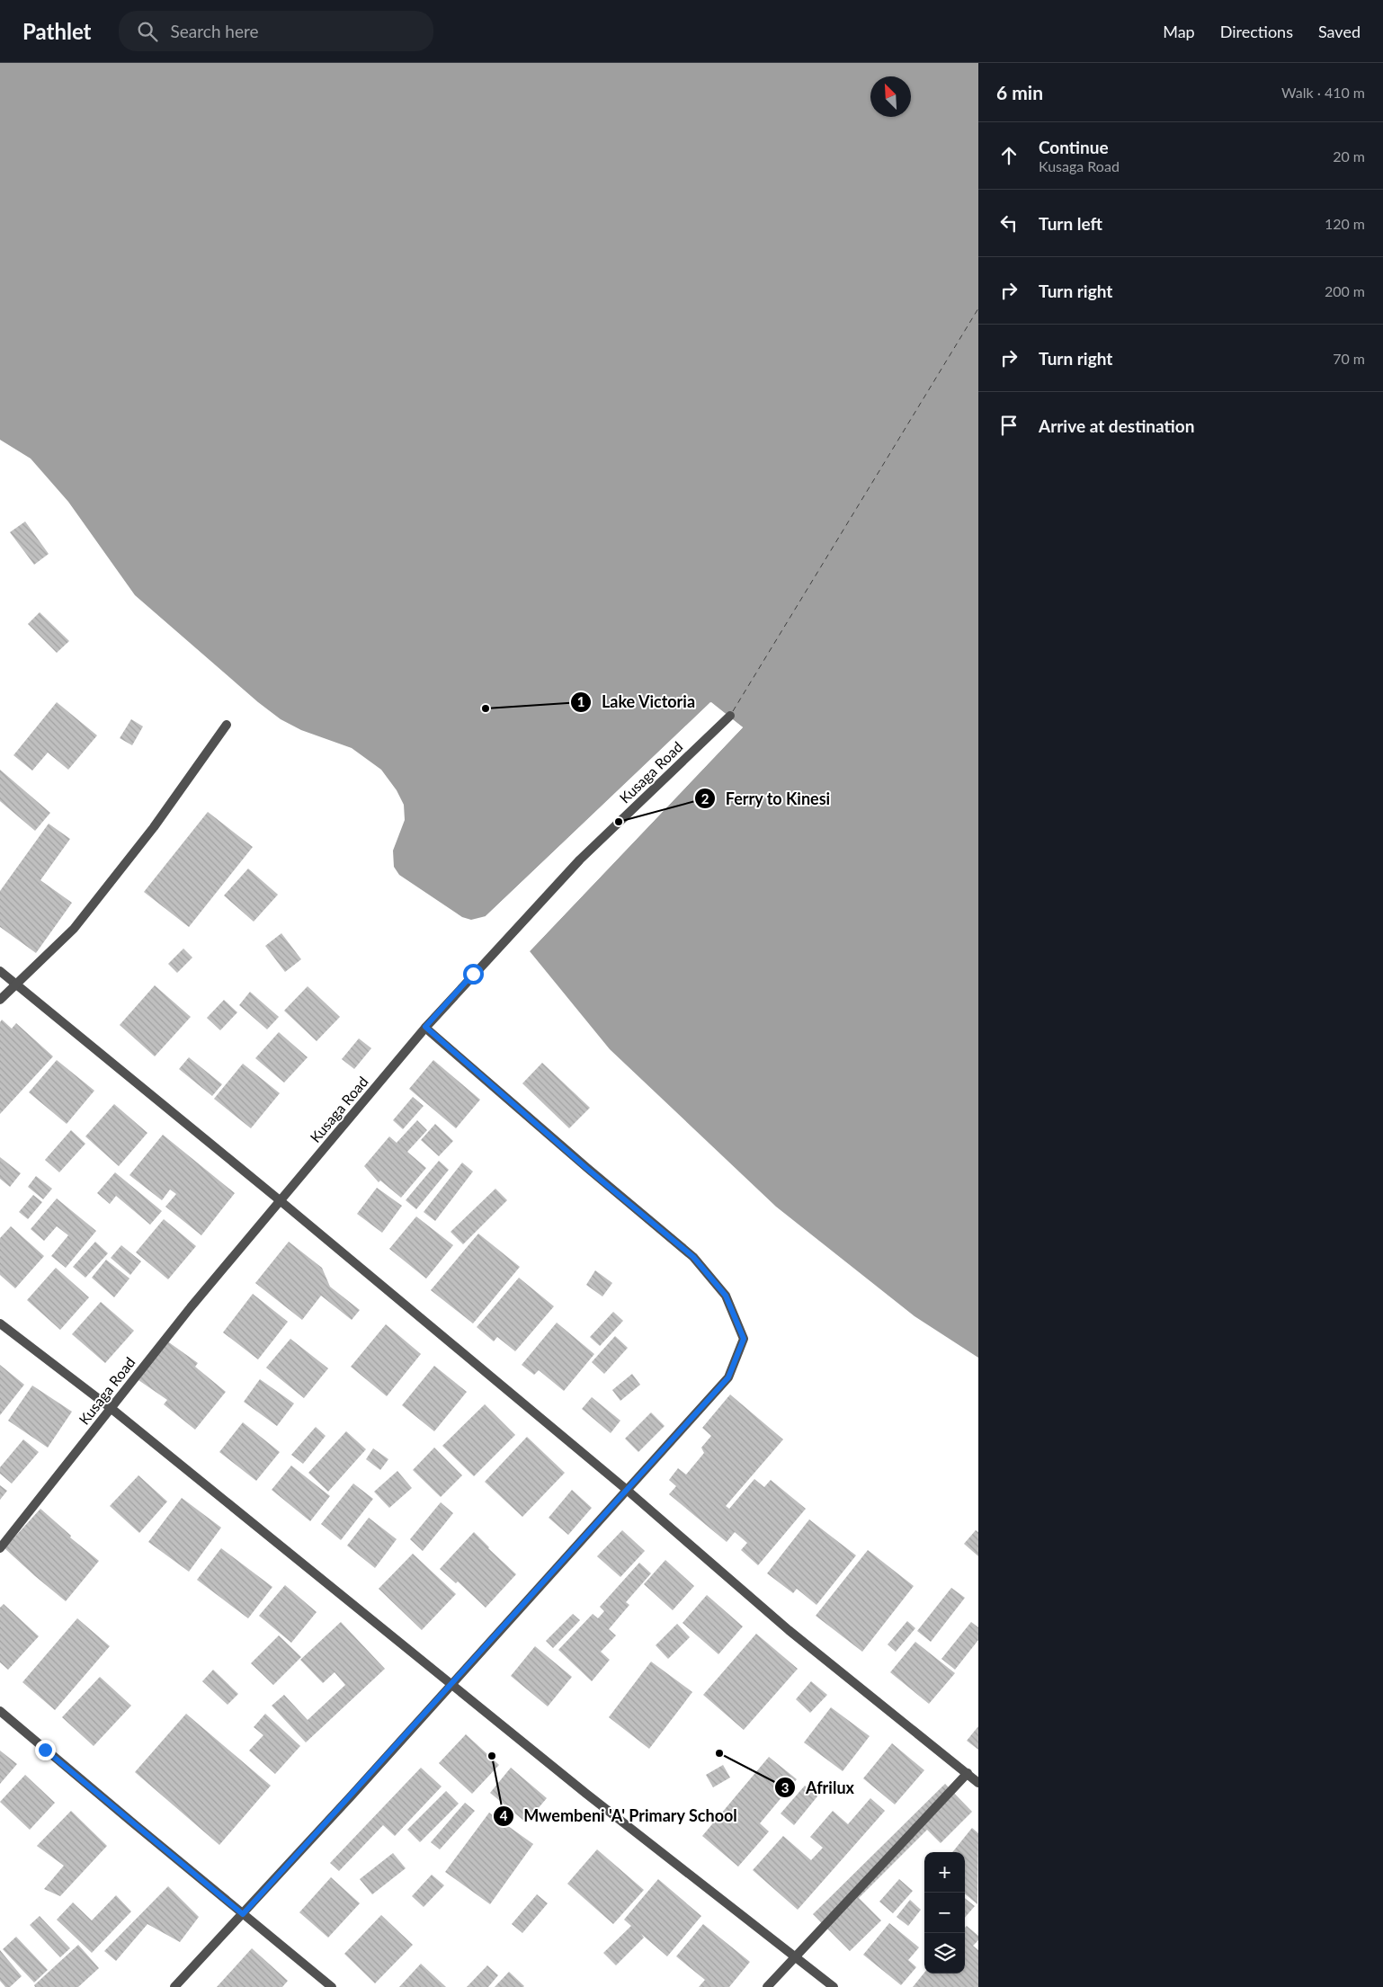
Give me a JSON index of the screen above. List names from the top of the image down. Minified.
{"streets":{"street":["Kusaga Road"]},"places":["Lake Victoria","Ferry to Kinesi","Afrilux","Mwembeni 'A' Primary School"],"north":"top left","page":{"header":"Pathlet","search":"Search here","nav":["Map","Directions","Saved"],"heading":["6 min","Walk · 410 m"],"list":[["Continue","Kusaga Road","20 m"],["Turn left","120 m"],["Turn right","200 m"],["Turn right","70 m"],"Arrive at destination"],"map_buttons":["+","−"]}}
